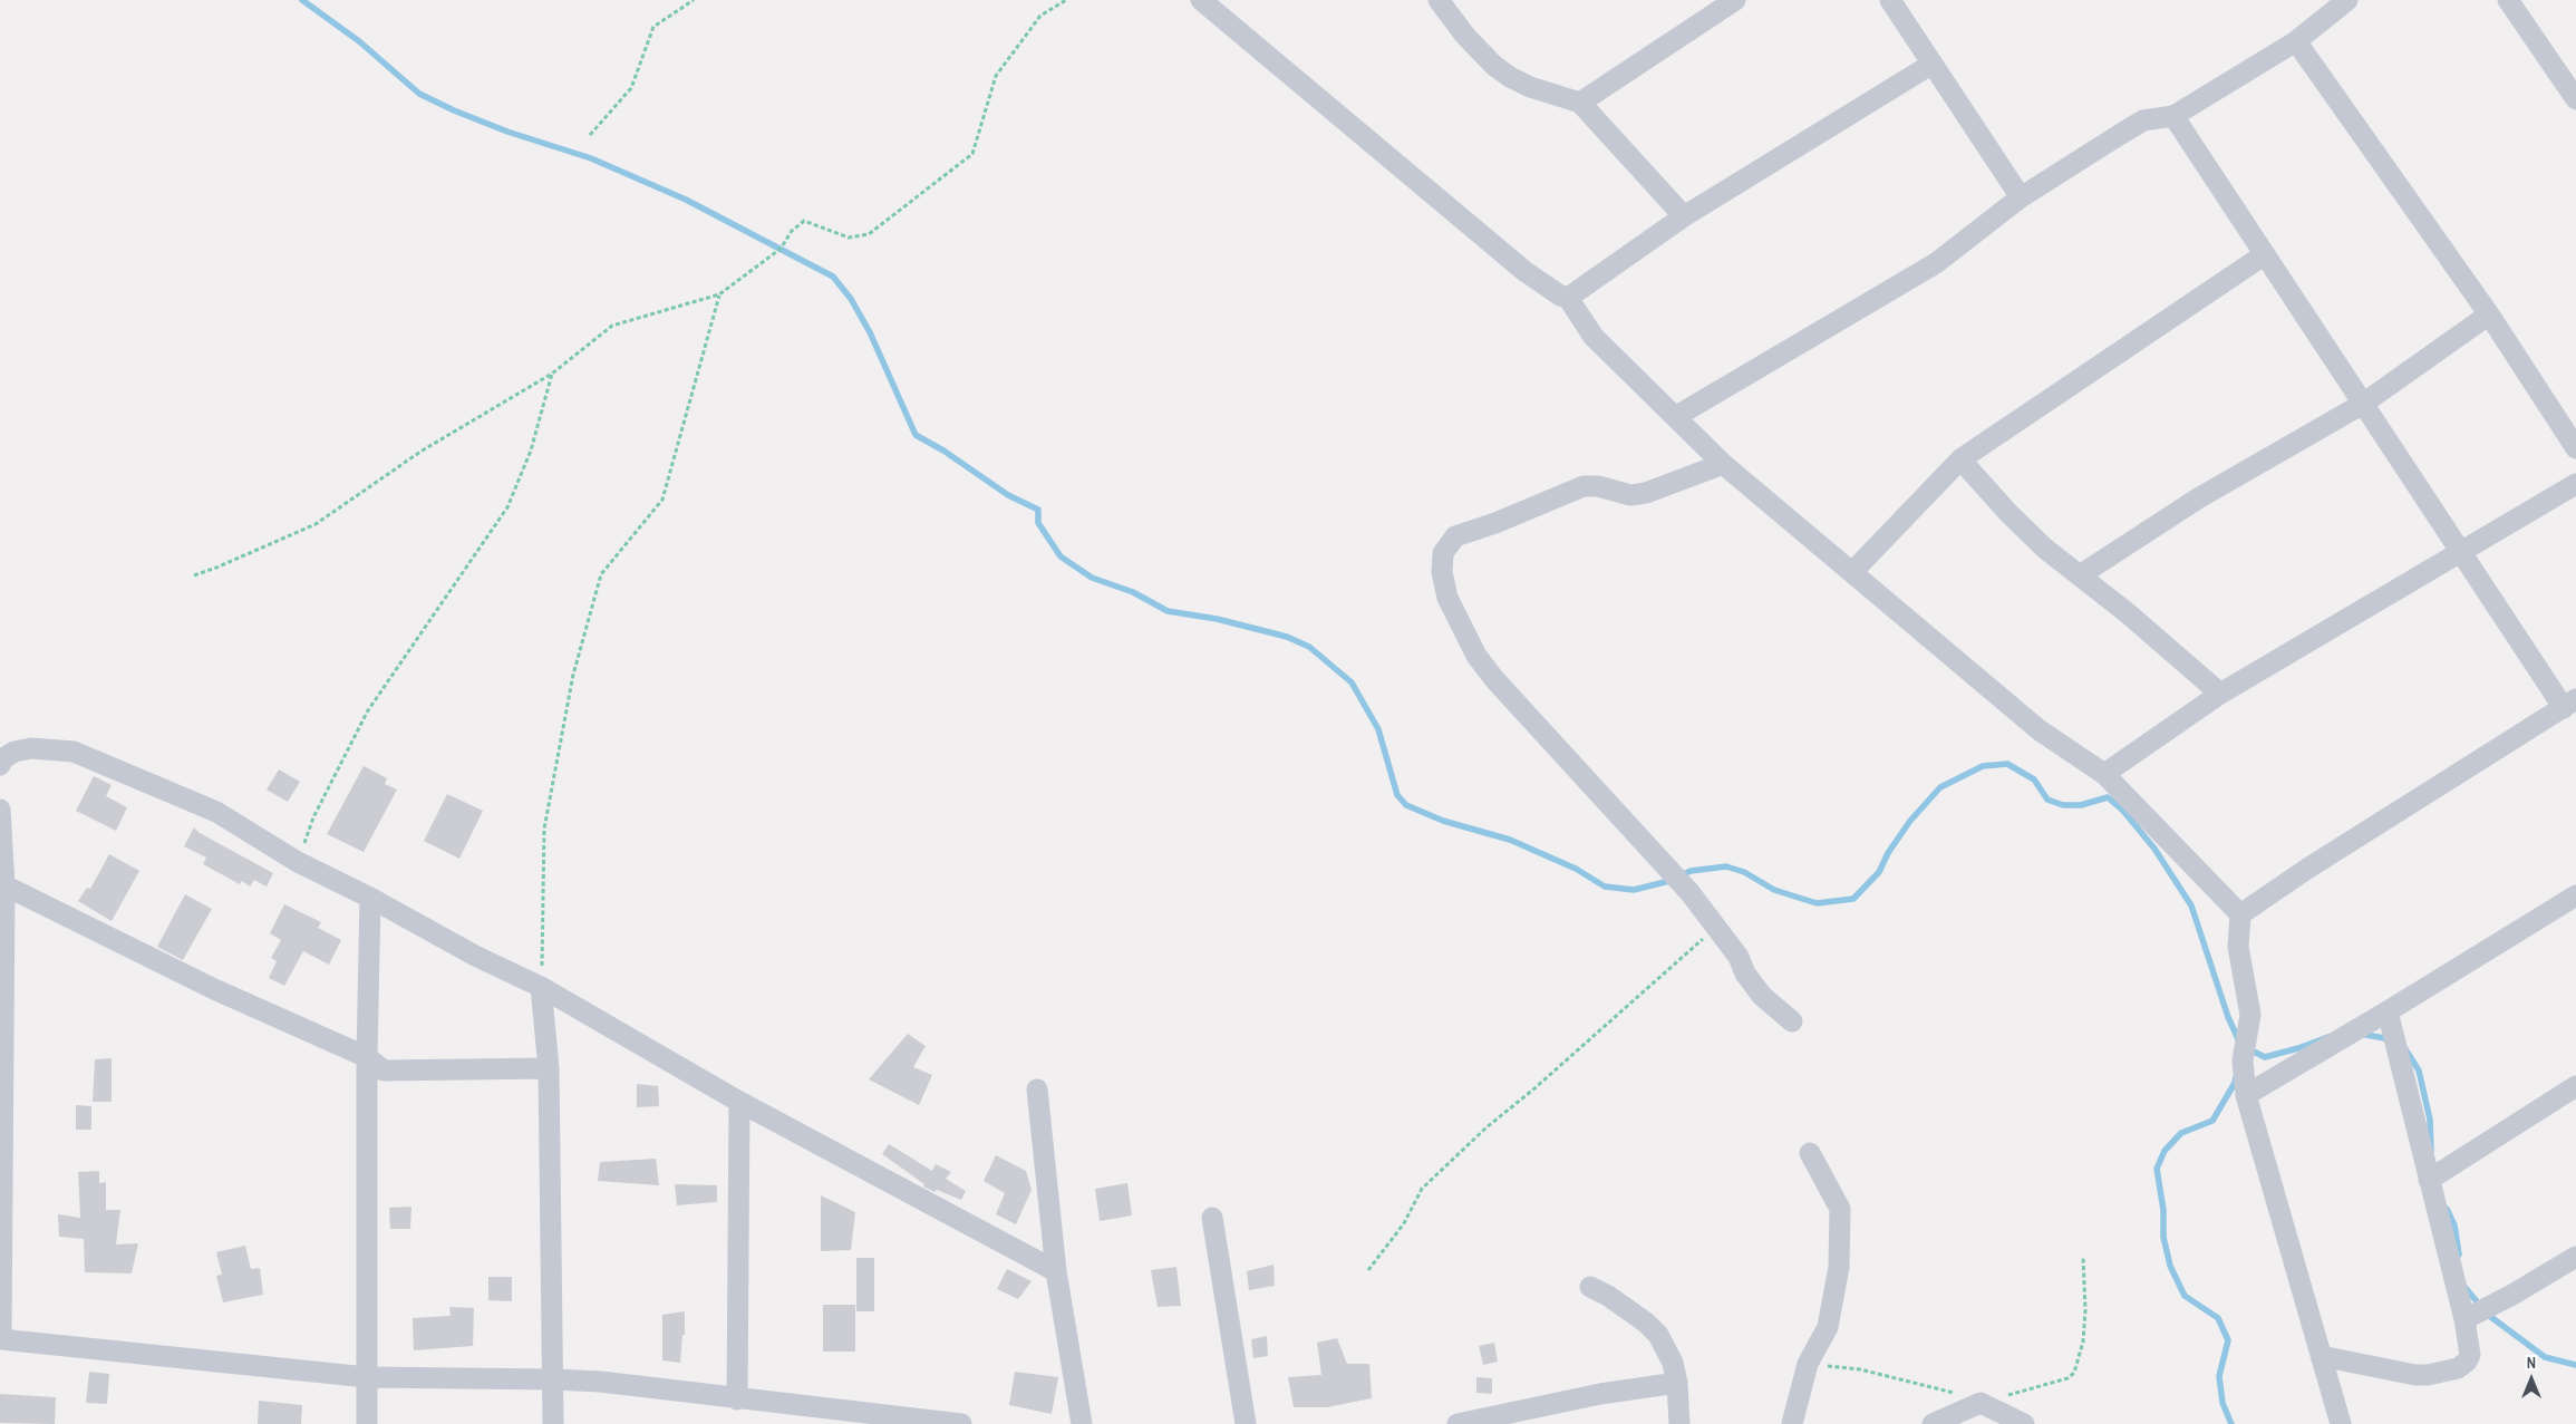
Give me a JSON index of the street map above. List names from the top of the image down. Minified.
{"north":"top"}
